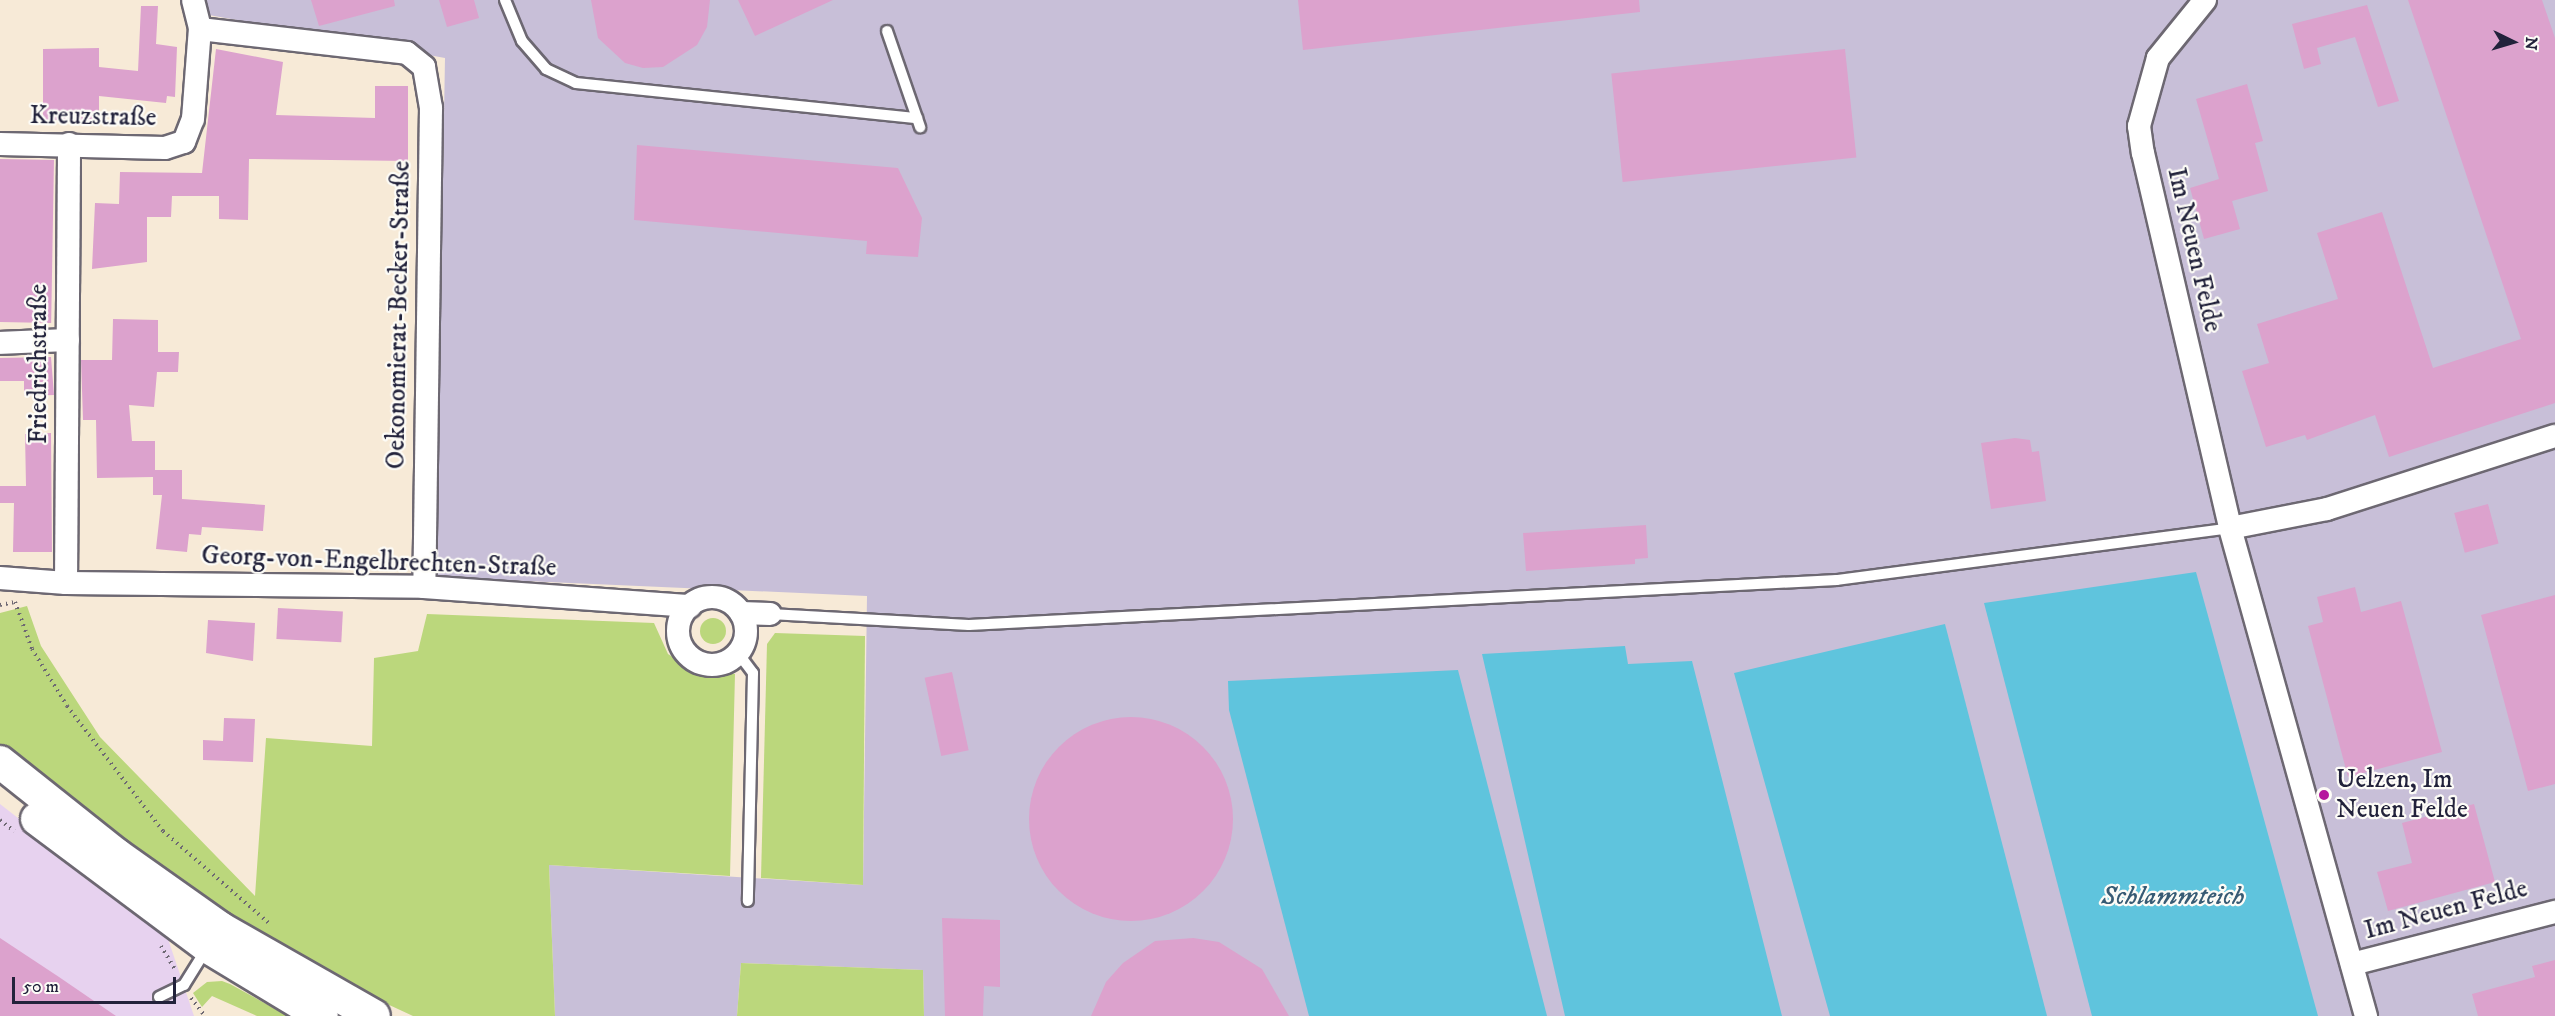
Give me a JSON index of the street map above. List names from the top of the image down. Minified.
{"streets":{"street":["Kreuzstraße","Im Neuen Felde","Oekonomierat-Becker-Straße","Friedrichstraße","Georg-von-Engelbrechten-Straße"]},"crossings":[["Kreuzstraße","Oekonomierat-Becker-Straße"],["Kreuzstraße","Friedrichstraße"],["Oekonomierat-Becker-Straße","Georg-von-Engelbrechten-Straße"],["Friedrichstraße","Georg-von-Engelbrechten-Straße"]],"water":["Schlammteich"],"places":["Uelzen, Im Neuen Felde"],"scale_bar":"50 m","north":"right"}
